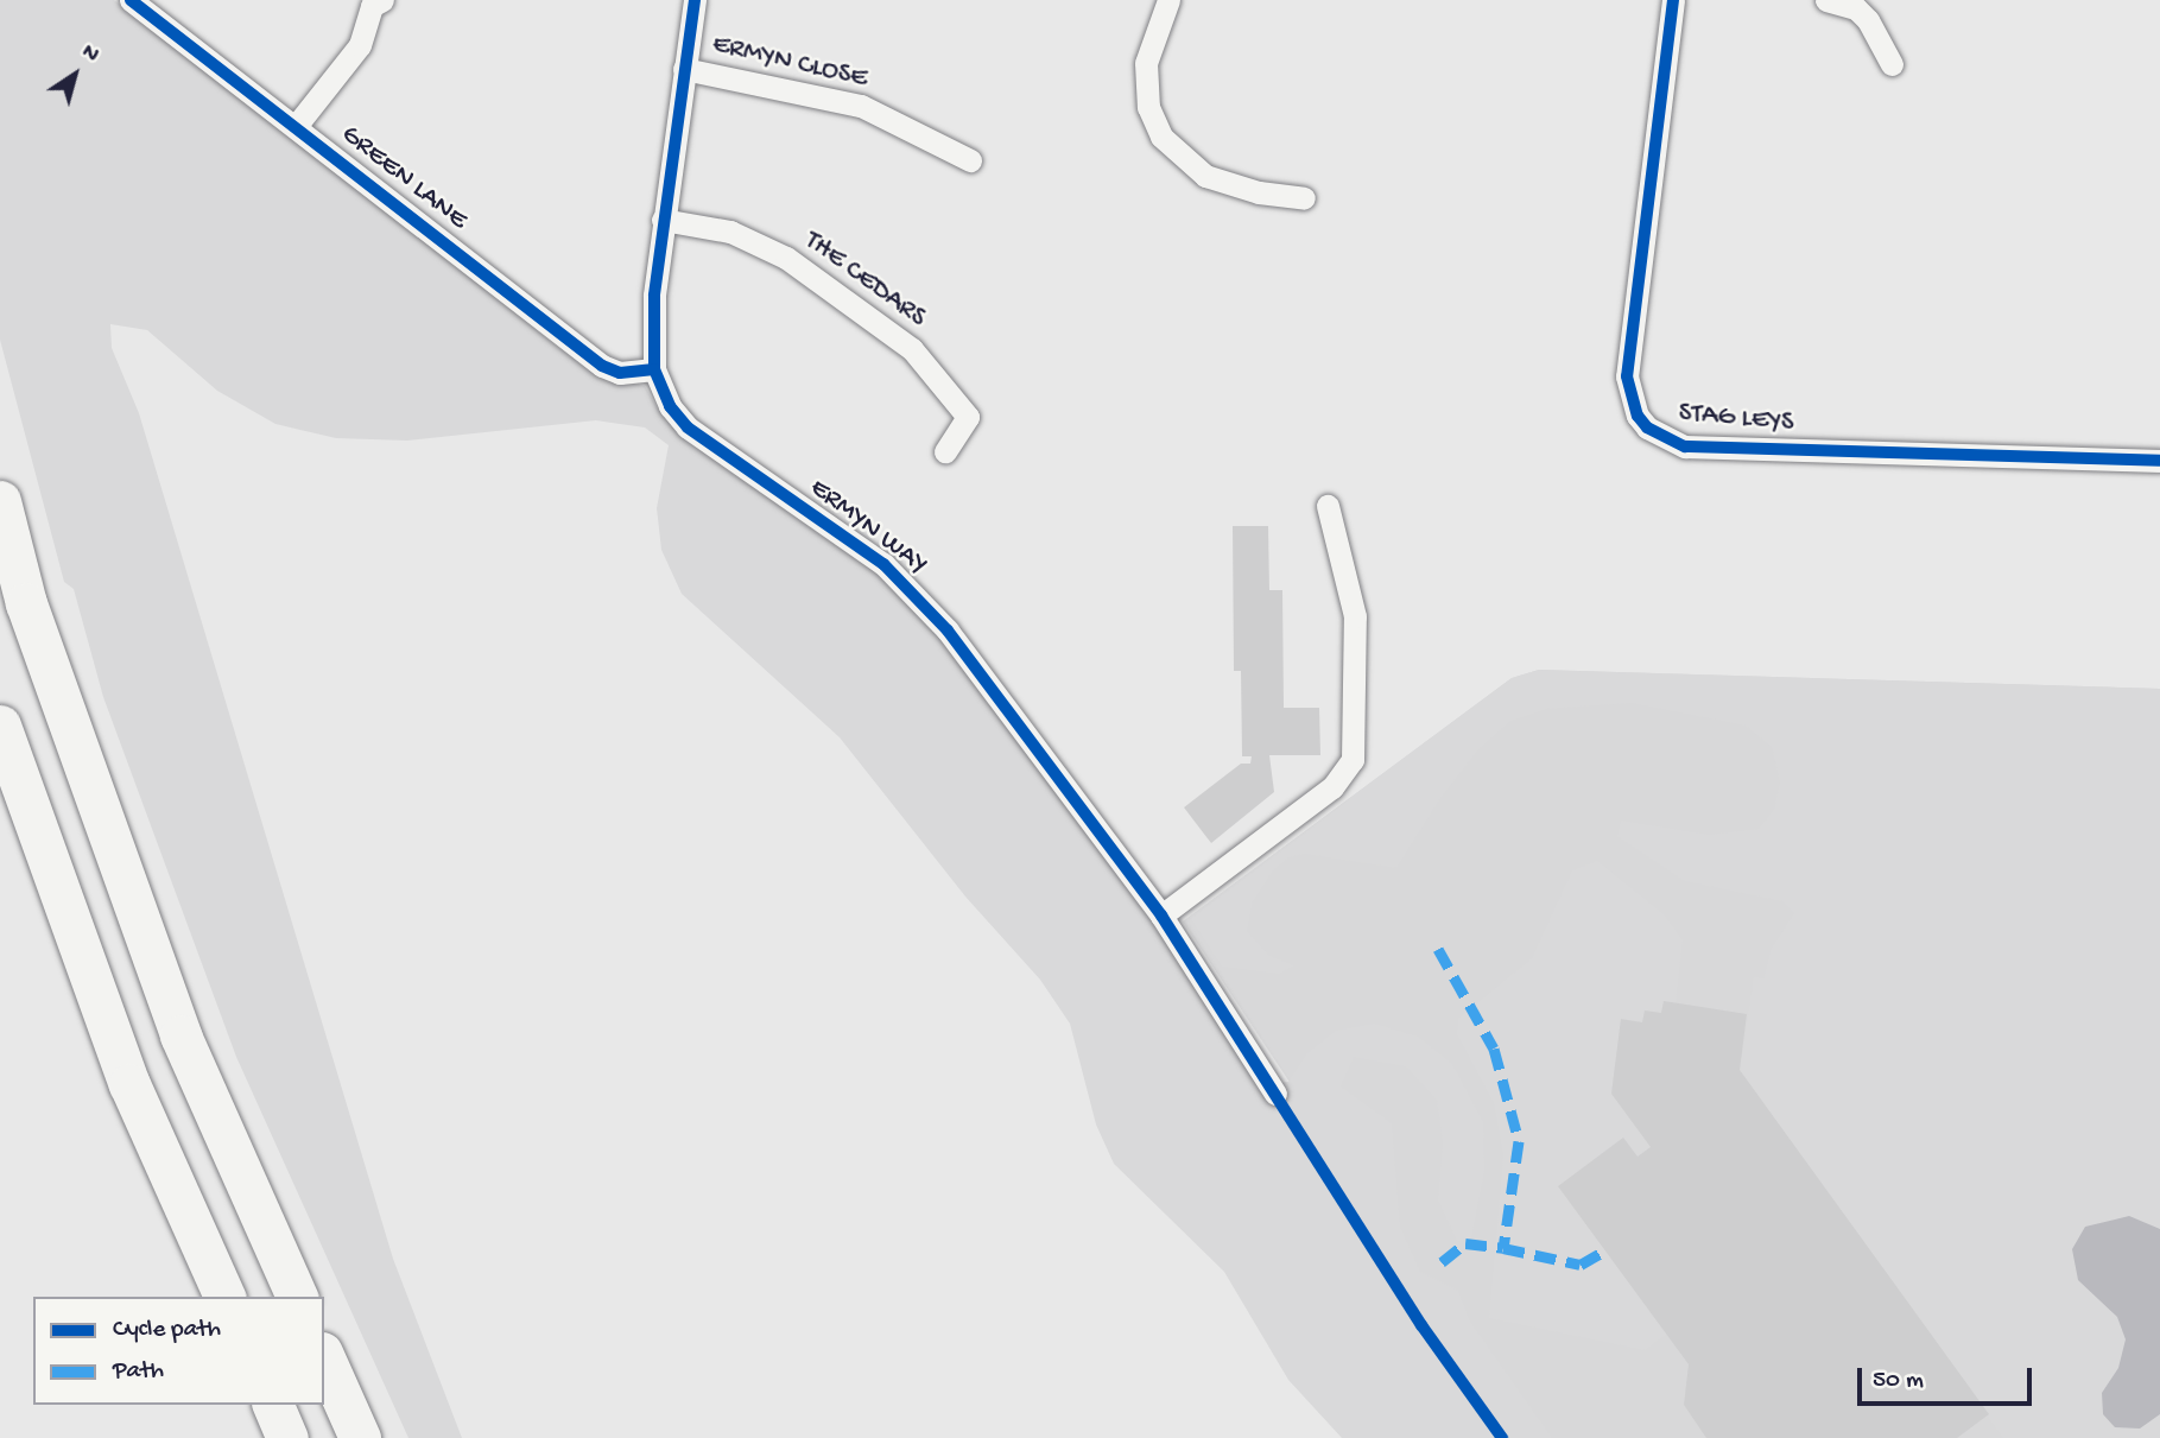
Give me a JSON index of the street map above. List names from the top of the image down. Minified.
{"streets":{"street":["ERMYN CLOSE","GREEN LANE","THE CEDARS","STAG LEYS","ERMYN WAY"]},"crossings":[["ERMYN CLOSE","ERMYN WAY"],["GREEN LANE","ERMYN WAY"],["THE CEDARS","ERMYN WAY"]],"legend":["Cycle path","Path"],"scale_bar":"50 m","north":"top right"}
